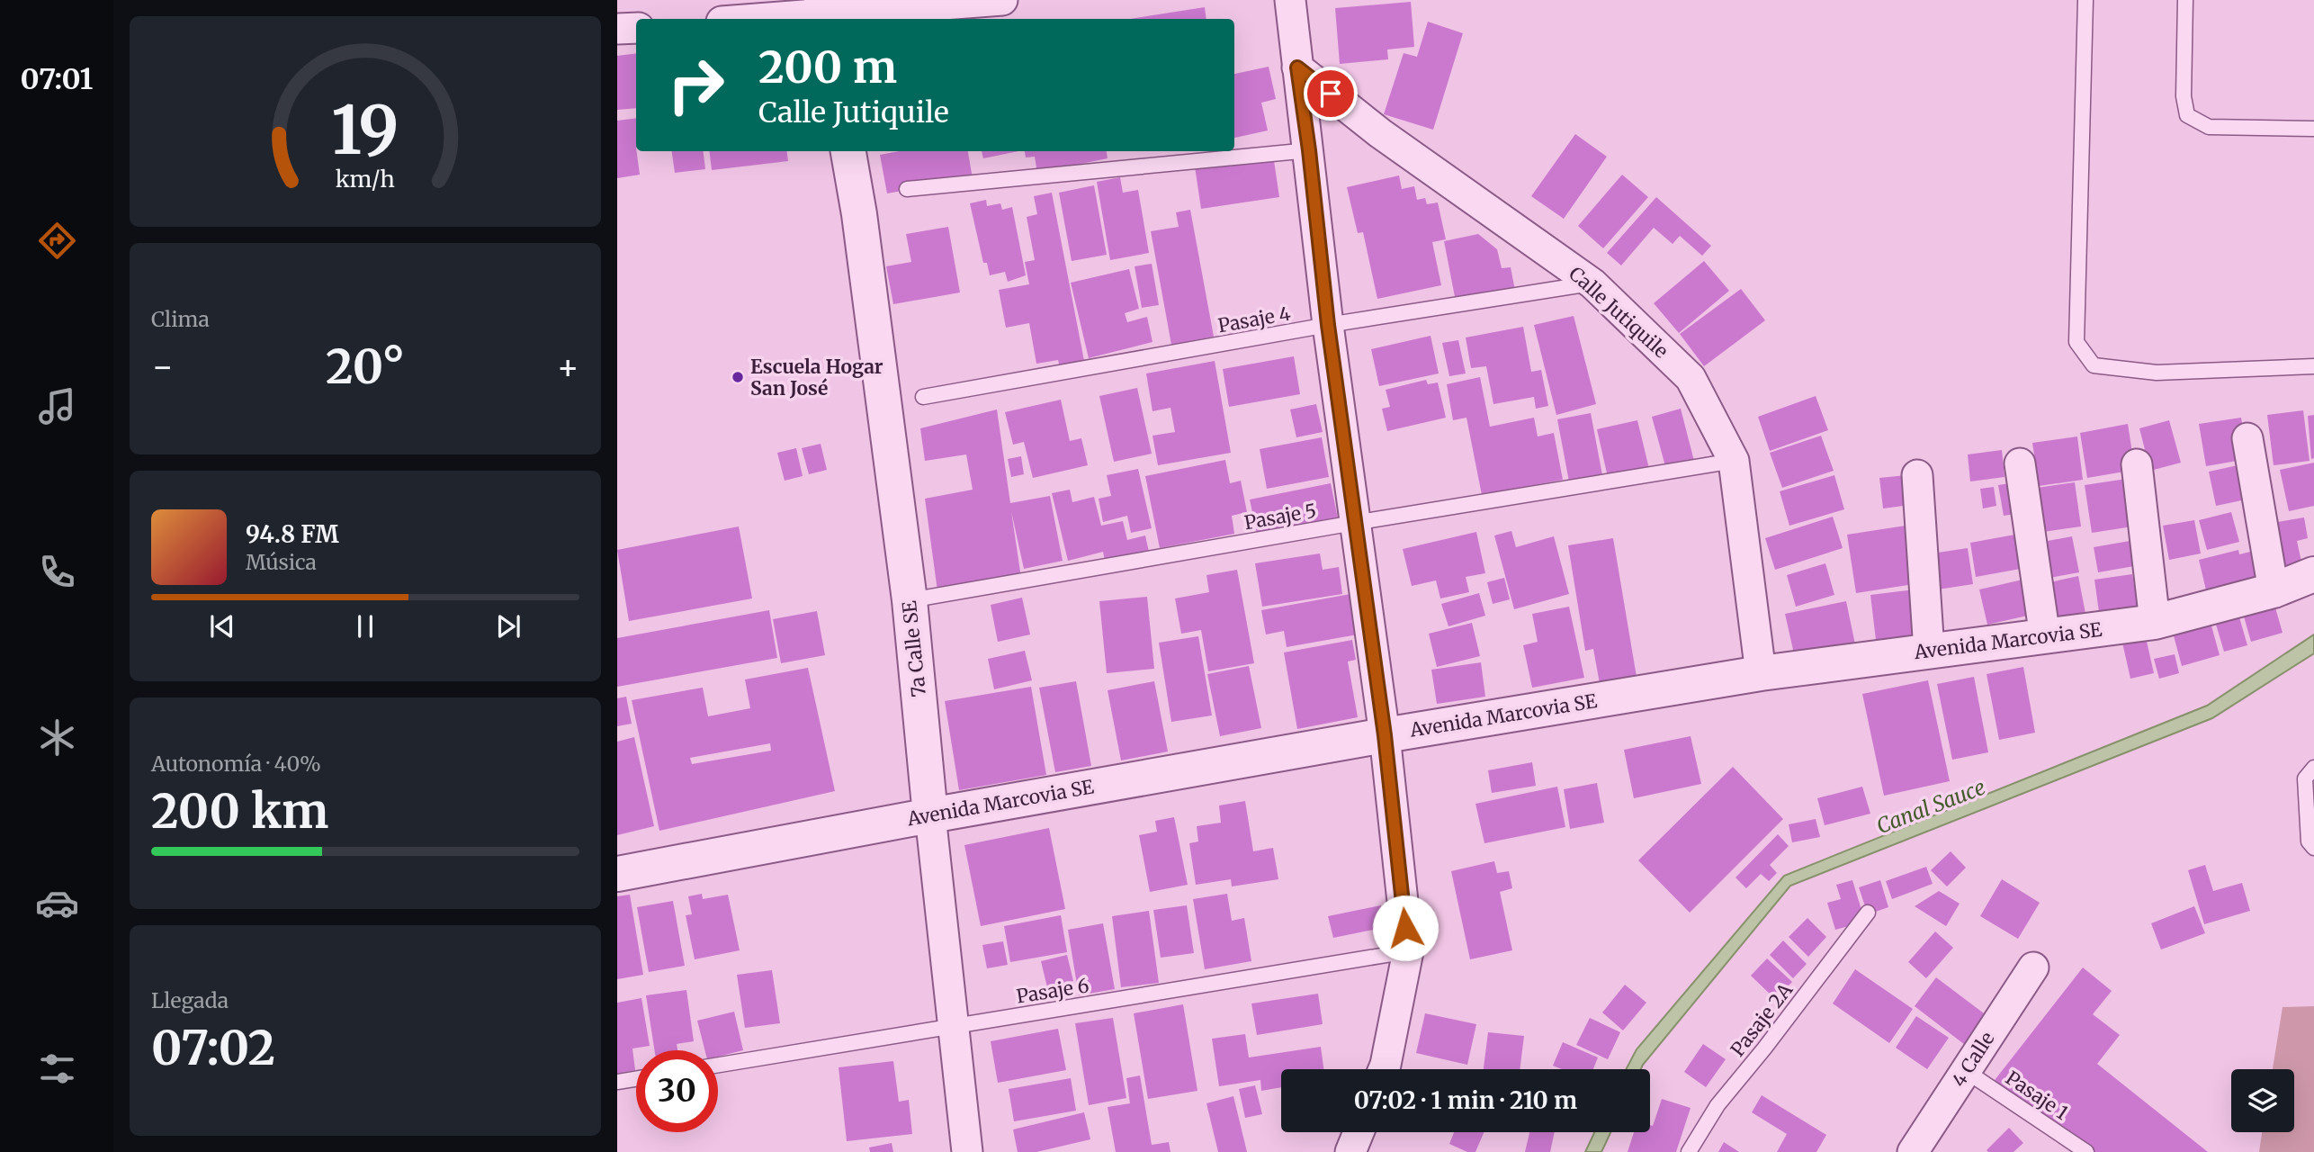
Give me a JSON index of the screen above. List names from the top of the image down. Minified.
{"streets":{"street":["Calle Jutiquile","Avenida Marcovia SE","7a Calle SE","4 Calle"],"lane":["Pasaje 4","Pasaje 5","Pasaje 6","Pasaje 2A","Pasaje 1"]},"crossings":[["Calle Jutiquile","Pasaje 4"],["Calle Jutiquile","Pasaje 5"],["Calle Jutiquile","Avenida Marcovia SE"],["Pasaje 5","7a Calle SE"],["Avenida Marcovia SE","7a Calle SE"],["7a Calle SE","Pasaje 6"],["4 Calle","Pasaje 1"]],"water":["Canal Sauce"],"places":["Escuela Hogar San José"],"page":{"tabs":"07:01","turn":["200 m","Calle Jutiquile"],"tile":["Clima",["Autonomía · 40%","200 km"],["Llegada","07:02"]],"heat":["−","20°","+"],"song":["94.8 FM","Música"],"limit":"30","trip":"07:02 · 1 min · 210 m","gauge":["19","km/h"]}}
